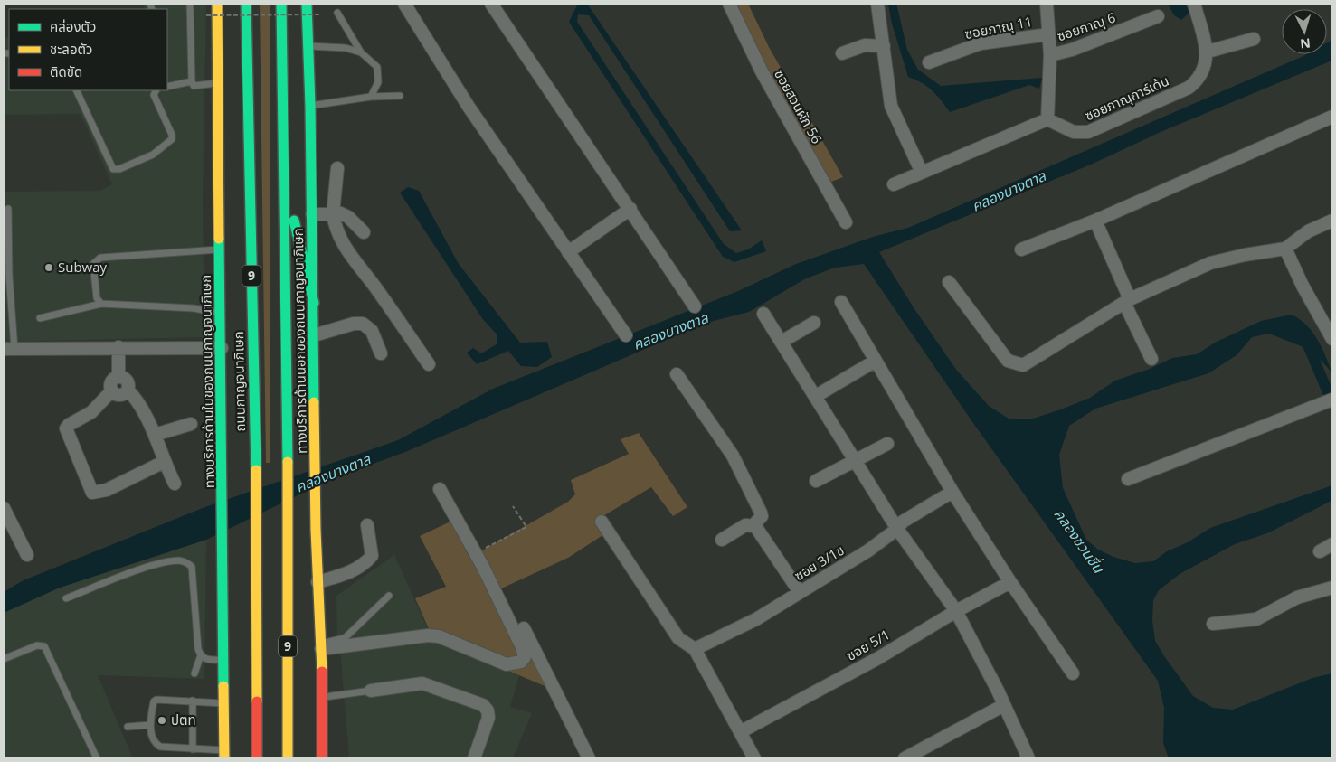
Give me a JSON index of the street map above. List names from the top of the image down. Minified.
{"streets":{"main road":["9","ทางบริการด้านนอกของถนนกาญจนาภิเษก","ทางบริการด้านในของถนนกาญจนาภิเษก","ถนนกาญจนาภิเษก"],"street":["ซอยภาณุ 6","ซอยภาณุ 11","ซอยภาณุการ์เด้น","ซอยสวนผัก 56","ซอย 3/1ข","ซอย 5/1"]},"water":["คลองบางตาล","คลองชวนชื่น"],"places":["Subway","ปตท"],"legend":["คล่องตัว","ชะลอตัว","ติดขัด"],"north":"bottom"}
